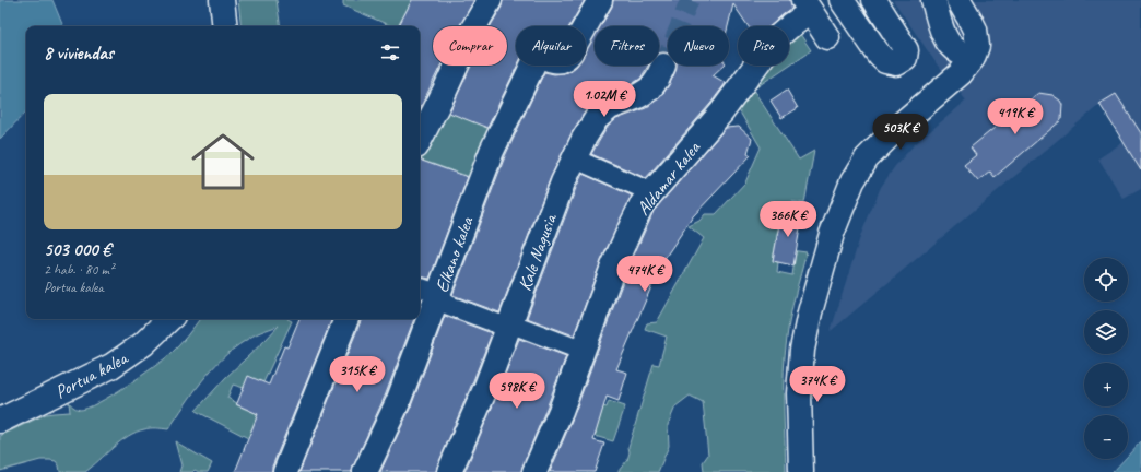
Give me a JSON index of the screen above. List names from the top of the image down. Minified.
{"streets":{"street":["Aldamar kalea","Kale Nagusia","Elkano kalea","Portua kalea"]},"page":{"chip":["Comprar","Alquilar","Filtros","Nuevo","Piso"],"heading":"8 viviendas","list":[{"name":"503 000 €","note":"2 hab. · 80 m² · Portua kalea"}],"price":["1.02M €","419K €","503K €","366K €","474K €","315K €","374K €","598K €"],"map_buttons":["+","−"]}}
